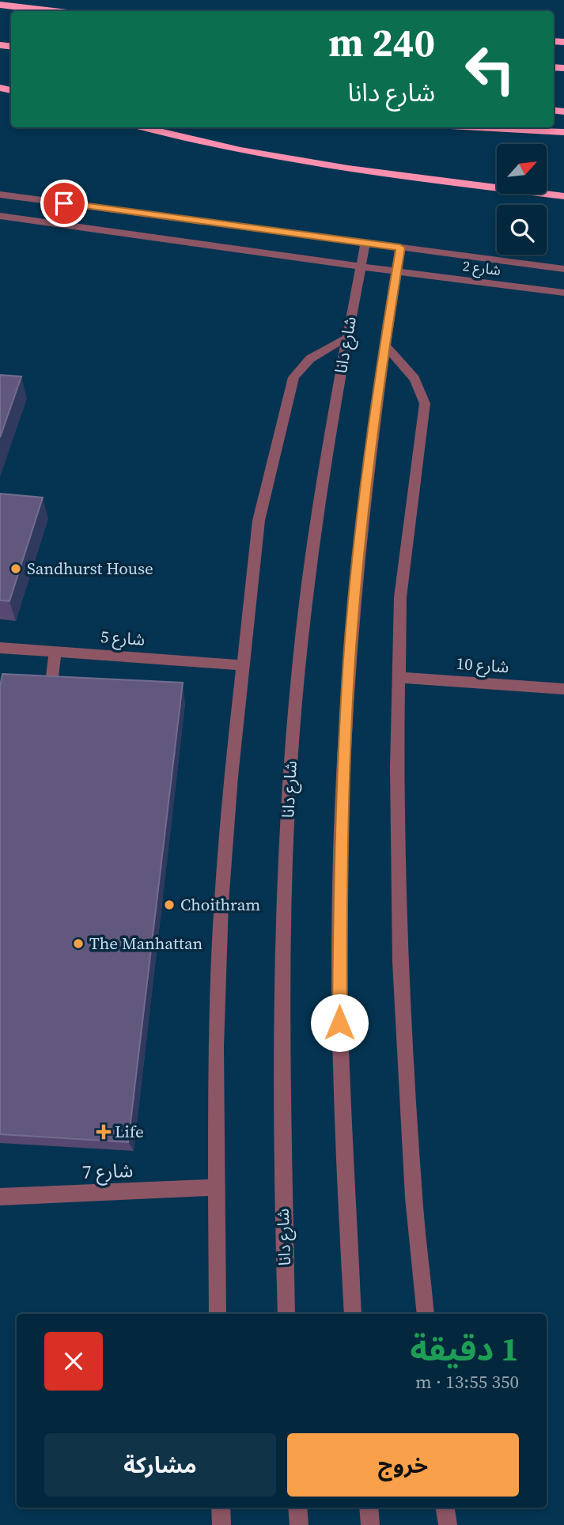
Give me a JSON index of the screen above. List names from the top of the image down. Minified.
{"streets":{"street":["شارع 2","شارع دانا","شارع 5","شارع 10","شارع 7"]},"places":{"other":["Sandhurst House","Choithram","The Manhattan"],"health":["Life"]},"north":"top right","page":{"turn":["240 m","شارع دانا"],"heading":["1 دقيقة","350 m · 13:55"],"buttons":["خروج","مشاركة"]}}
